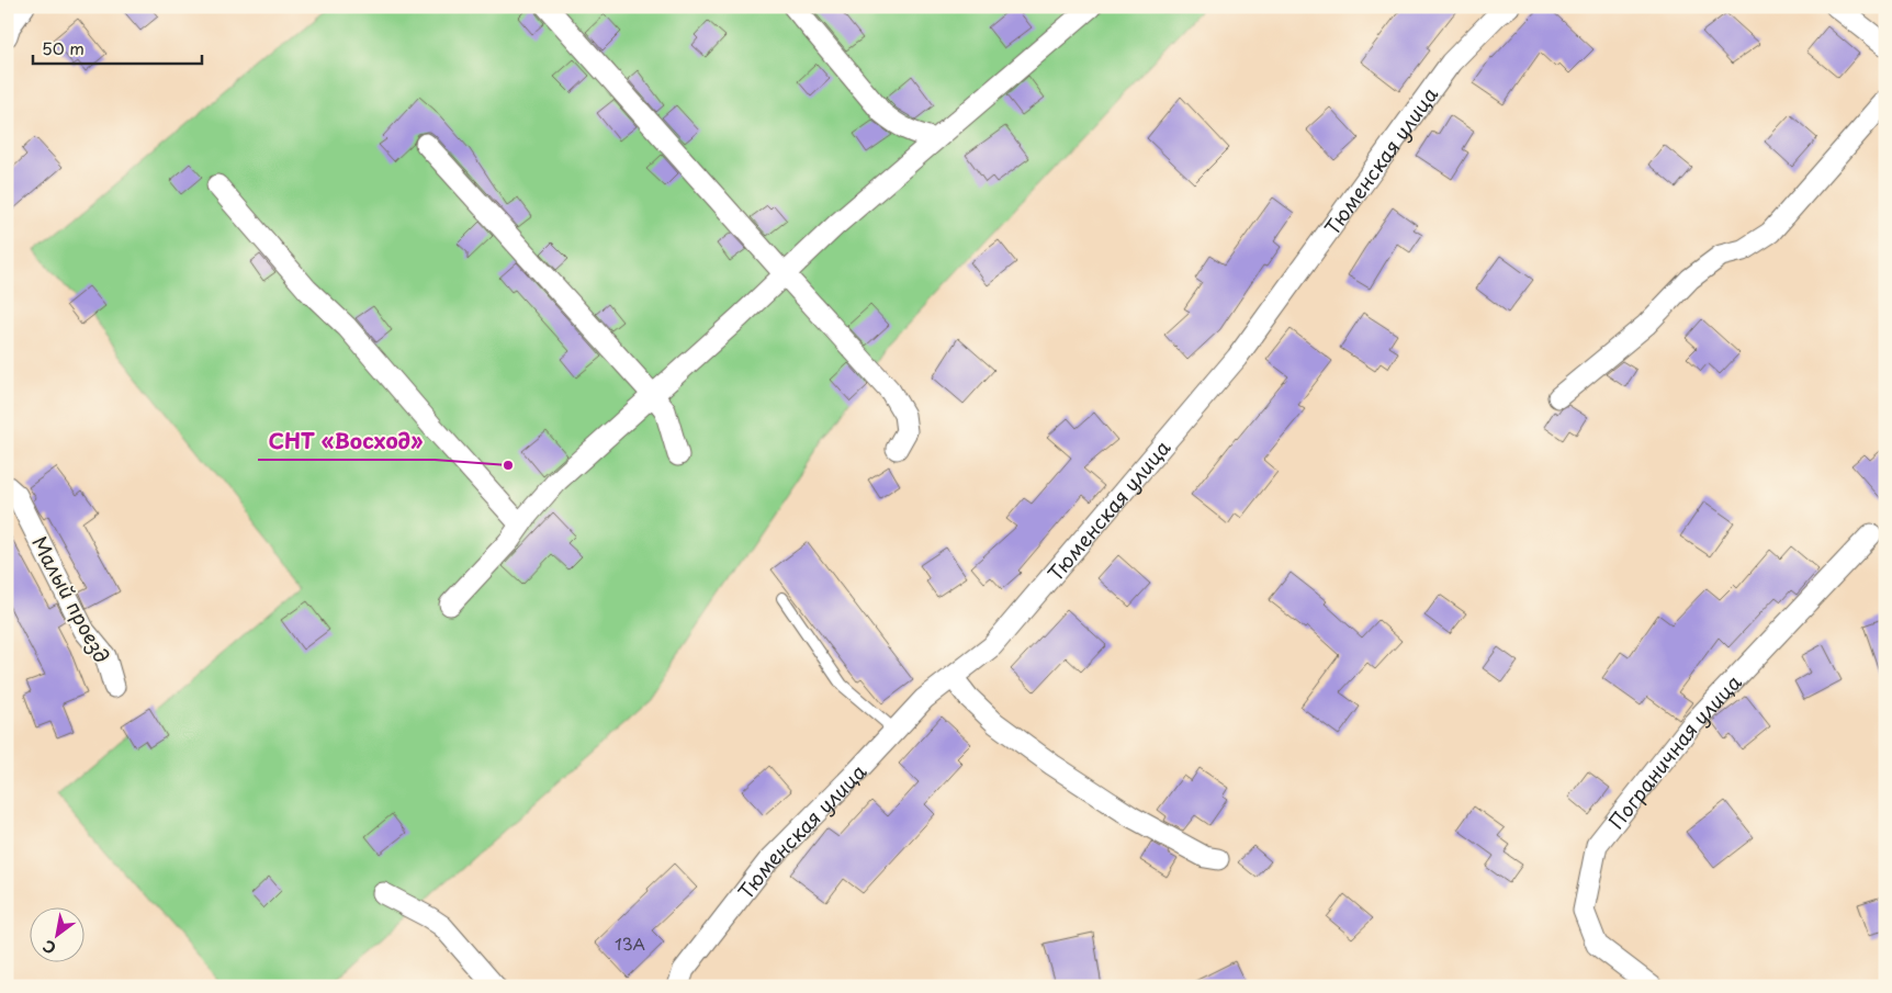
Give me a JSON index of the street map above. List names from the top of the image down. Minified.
{"streets":{"street":["Тюменская улица","Малый проезд","Пограничная улица"]},"places":["СНТ «Восход»"],"house_numbers":["13А"],"scale_bar":"50 m","north":"bottom left"}
